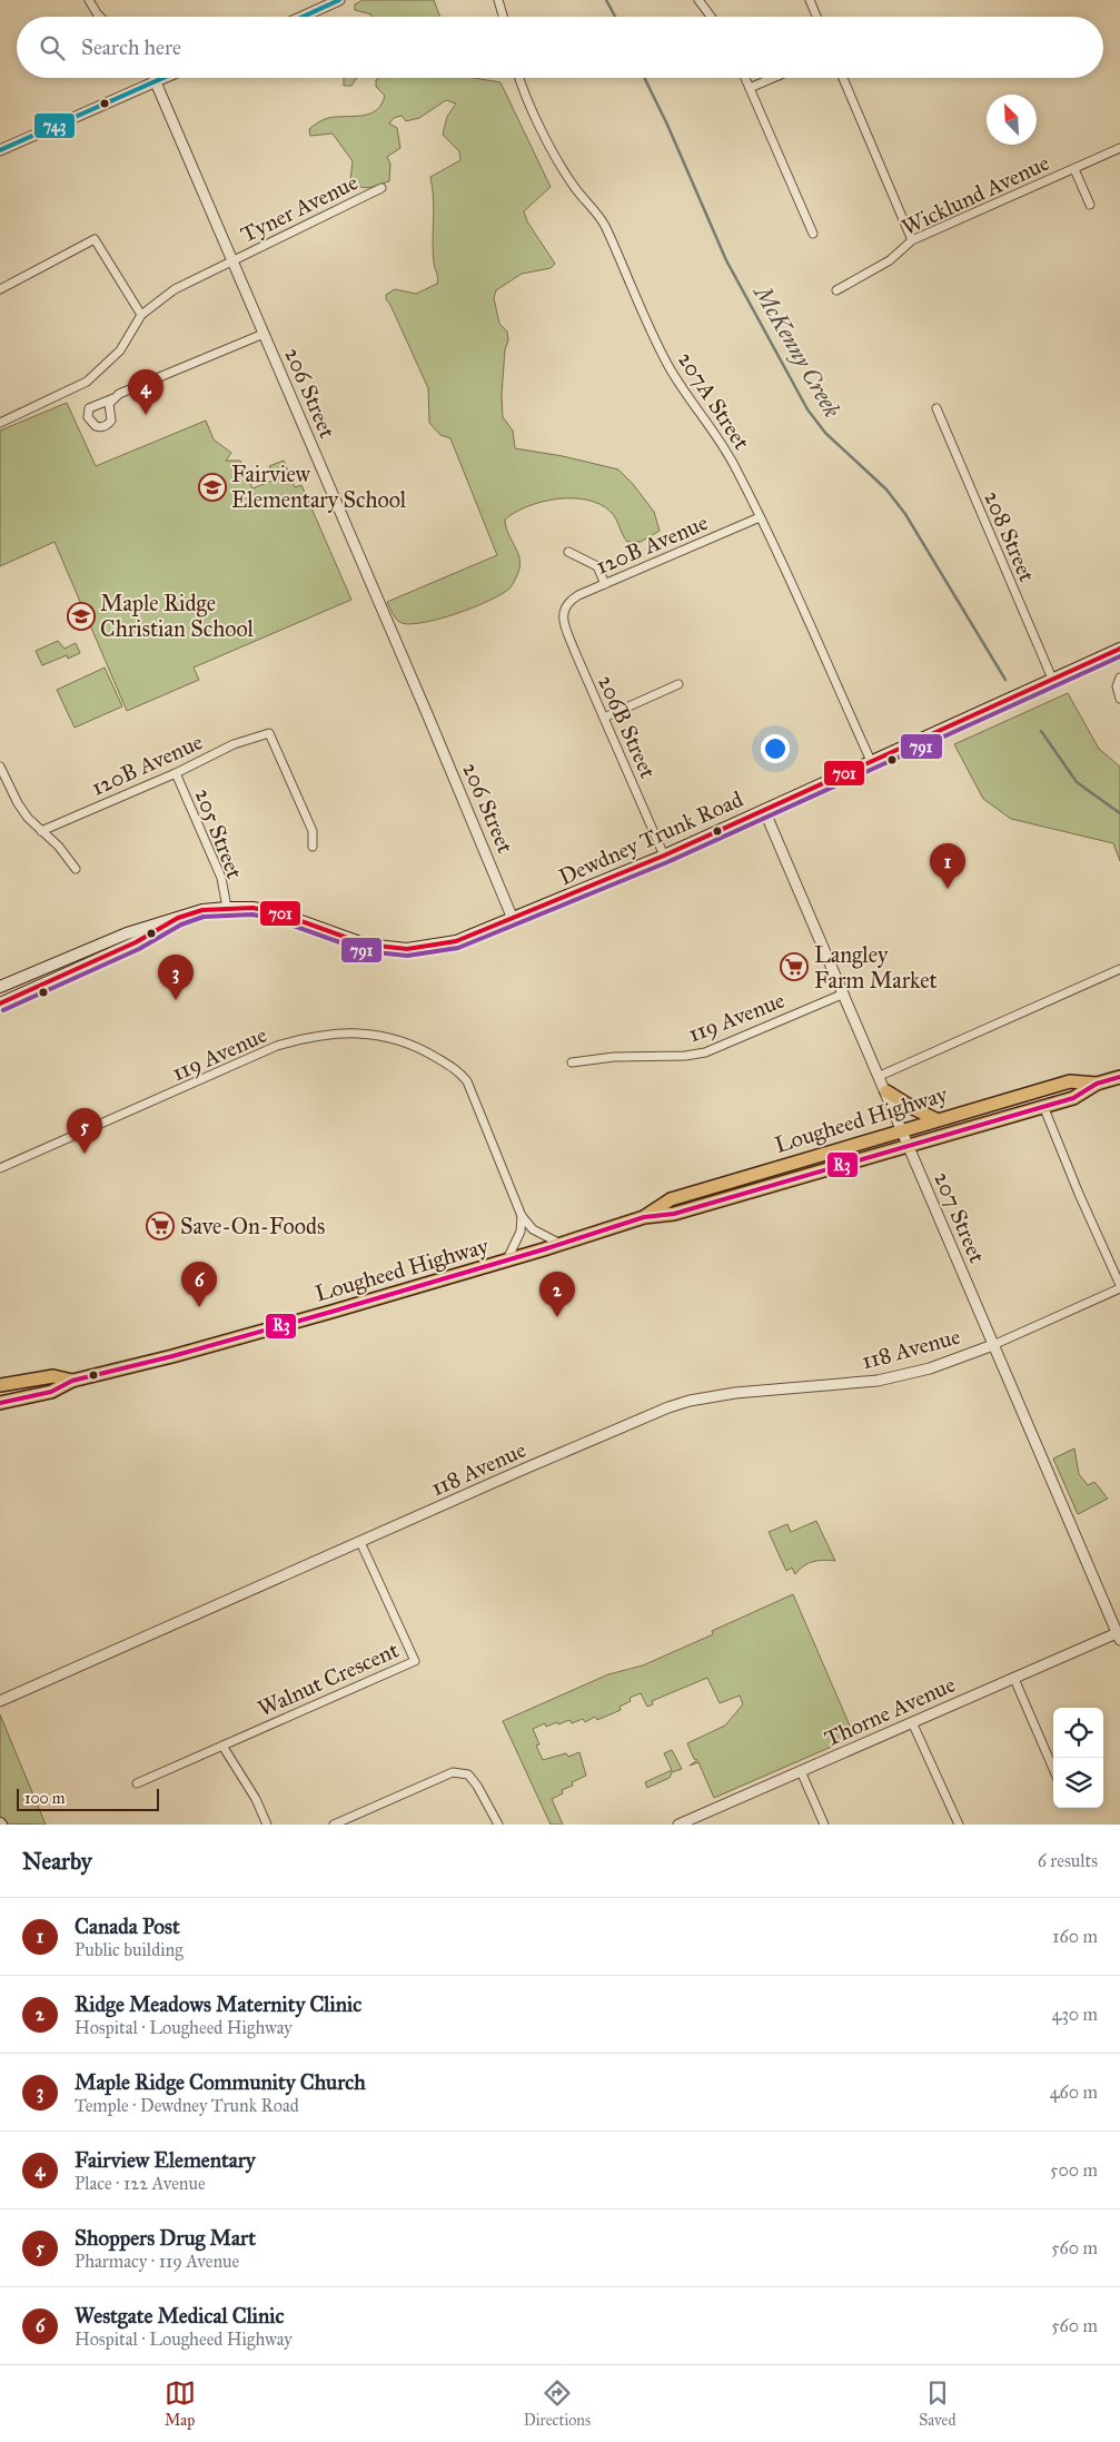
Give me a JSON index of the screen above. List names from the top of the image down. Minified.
{"streets":{"highway":["Lougheed Highway"],"main road":["Dewdney Trunk Road"],"street":["Wicklund Avenue","Tyner Avenue","206 Street","207A Street","208 Street","120B Avenue","206B Street","205 Street","119 Avenue","207 Street","118 Avenue","Walnut Crescent","Thorne Avenue"]},"crossings":[["Tyner Avenue","206 Street"],["206 Street","Dewdney Trunk Road"],["207A Street","120B Avenue"],["207A Street","Dewdney Trunk Road"],["208 Street","Dewdney Trunk Road"],["120B Avenue","206B Street"],["120B Avenue","205 Street"],["206B Street","Dewdney Trunk Road"],["205 Street","Dewdney Trunk Road"],["Dewdney Trunk Road","207 Street"],["119 Avenue","207 Street"],["Lougheed Highway","207 Street"],["207 Street","118 Avenue"],["207 Street","Thorne Avenue"],["118 Avenue","Walnut Crescent"]],"water":["McKenny Creek"],"places":{"school or university":["Fairview Elementary School","Maple Ridge Christian School"],"supermarket":["Langley Farm Market","Save-On-Foods"]},"lines":["transit line 743","transit line 701","transit line 791","transit line R3"],"scale_bar":"100 m","north":"top left","page":{"search":"Search here","pins":["4","1","3","5","6","2"],"scale":"100 m","heading":["Nearby","6 results"],"list":[{"mark":"1","name":"Canada Post","note":"Public building","value":"160 m"},{"mark":"2","name":"Ridge Meadows Maternity Clinic","note":"Hospital · Lougheed Highway","value":"430 m"},{"mark":"3","name":"Maple Ridge Community Church","note":"Temple · Dewdney Trunk Road","value":"460 m"},{"mark":"4","name":"Fairview Elementary","note":"Place · 122 Avenue","value":"500 m"},{"mark":"5","name":"Shoppers Drug Mart","note":"Pharmacy · 119 Avenue","value":"560 m"},{"mark":"6","name":"Westgate Medical Clinic","note":"Hospital · Lougheed Highway","value":"560 m"}],"nav":["Map","Directions","Saved"]}}
